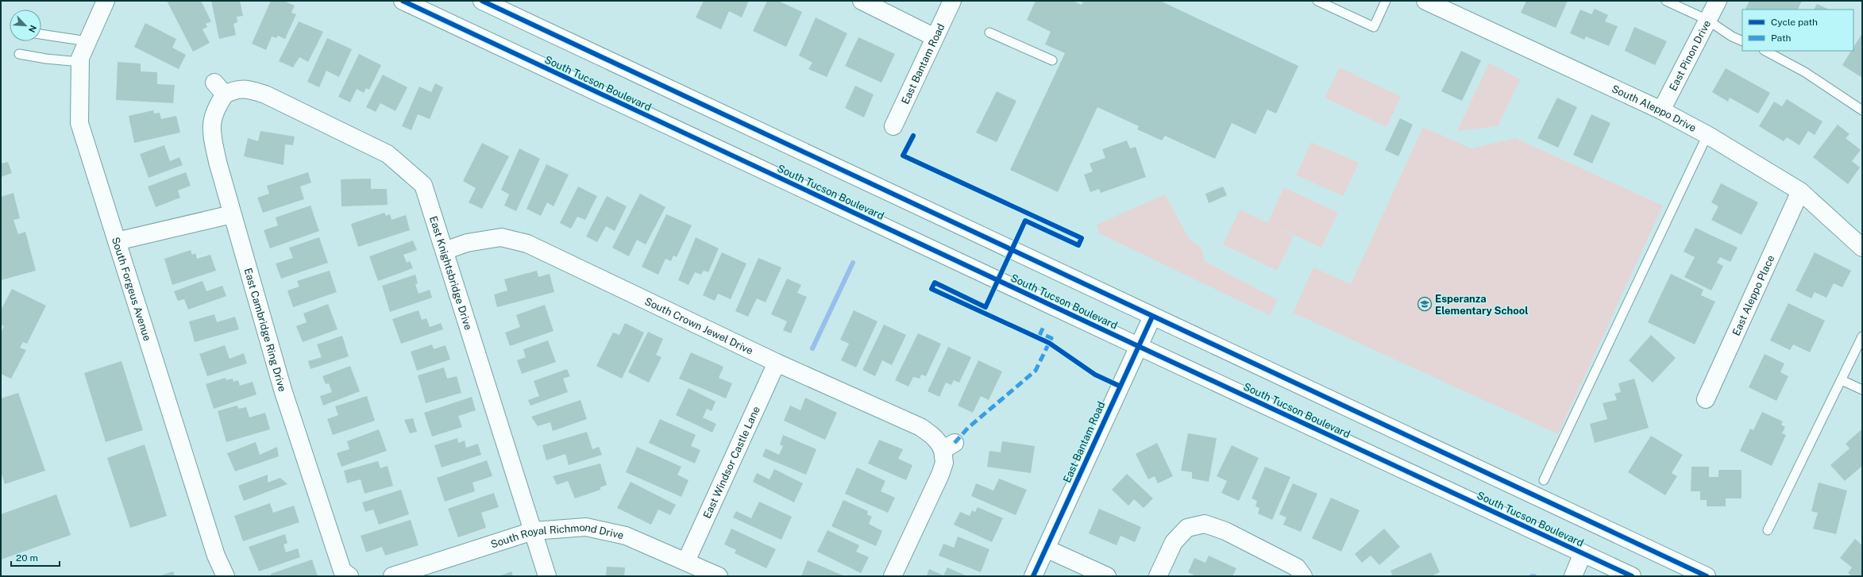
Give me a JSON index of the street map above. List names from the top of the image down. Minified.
{"streets":{"street":["East Pinon Drive","East Bantam Road","South Tucson Boulevard","South Aleppo Drive","East Knightsbridge Drive","South Forgeus Avenue","East Aleppo Place","South Crown Jewel Drive","East Cambridge Ring Drive","East Windsor Castle Lane","South Royal Richmond Drive"]},"crossings":[["East Pinon Drive","South Aleppo Drive"],["East Bantam Road","South Tucson Boulevard"],["South Aleppo Drive","East Aleppo Place"],["East Knightsbridge Drive","South Crown Jewel Drive"],["East Knightsbridge Drive","East Cambridge Ring Drive"],["East Knightsbridge Drive","South Royal Richmond Drive"],["South Crown Jewel Drive","East Windsor Castle Lane"],["East Windsor Castle Lane","South Royal Richmond Drive"]],"places":{"school or university":["Esperanza Elementary School"]},"legend":["Cycle path","Path"],"scale_bar":"20 m","north":"bottom right"}
